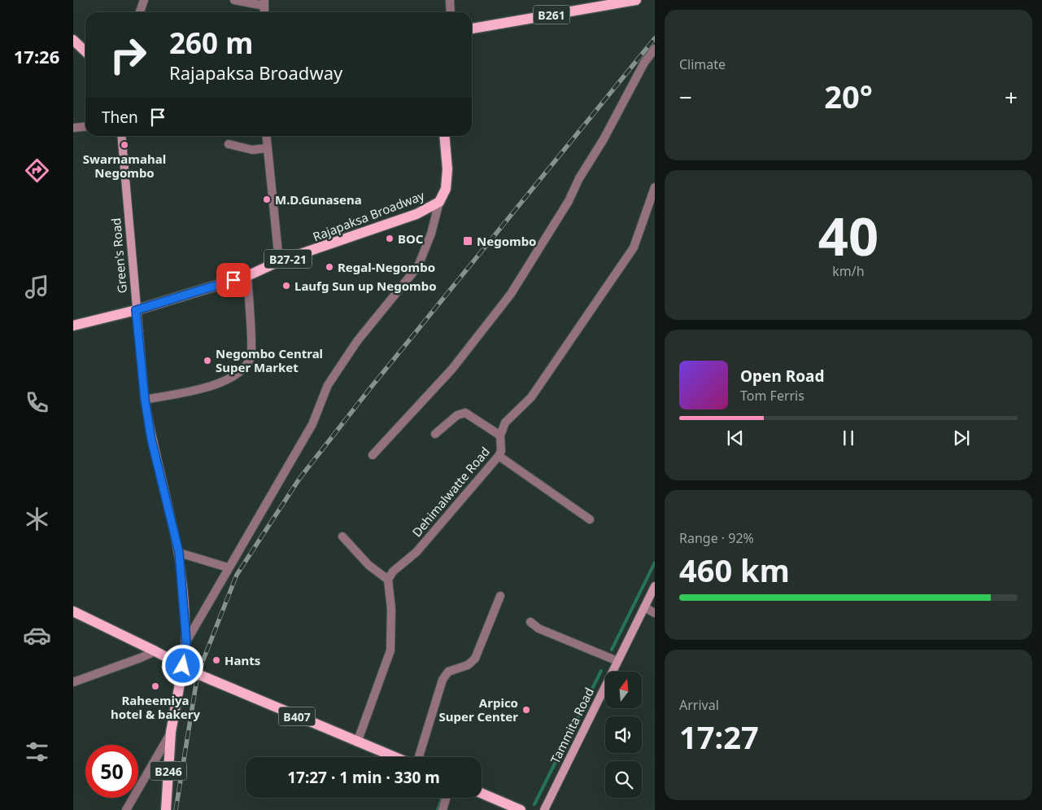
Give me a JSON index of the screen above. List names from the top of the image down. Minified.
{"streets":{"main road":["B261","Rajapaksa Broadway","Green's Road","B27-21","B407","Tammita Road","B246"],"street":["Dehimalwatte Road"]},"crossings":[["Rajapaksa Broadway","Green's Road"],["Green's Road","B407"],["Green's Road","B246"],["B407","B246"]],"places":{"other":["Swarnamahal Negombo","M.D.Gunasena","BOC","Regal-Negombo","Laufg Sun up Negombo","Negombo Central Super Market","Hants","Raheemiya hotel & bakery","Arpico Super Center"],"transit":["Negombo"]},"north":"top","page":{"tabs":"17:26","tile":["Climate",["40","km/h"],["Range · 92%","460 km"],["Arrival","17:27"]],"turn":["260 m","Rajapaksa Broadway"],"heat":["−","20°","+"],"then":"Then","song":["Open Road","Tom Ferris"],"limit":"50","trip":"17:27 · 1 min · 330 m"}}
